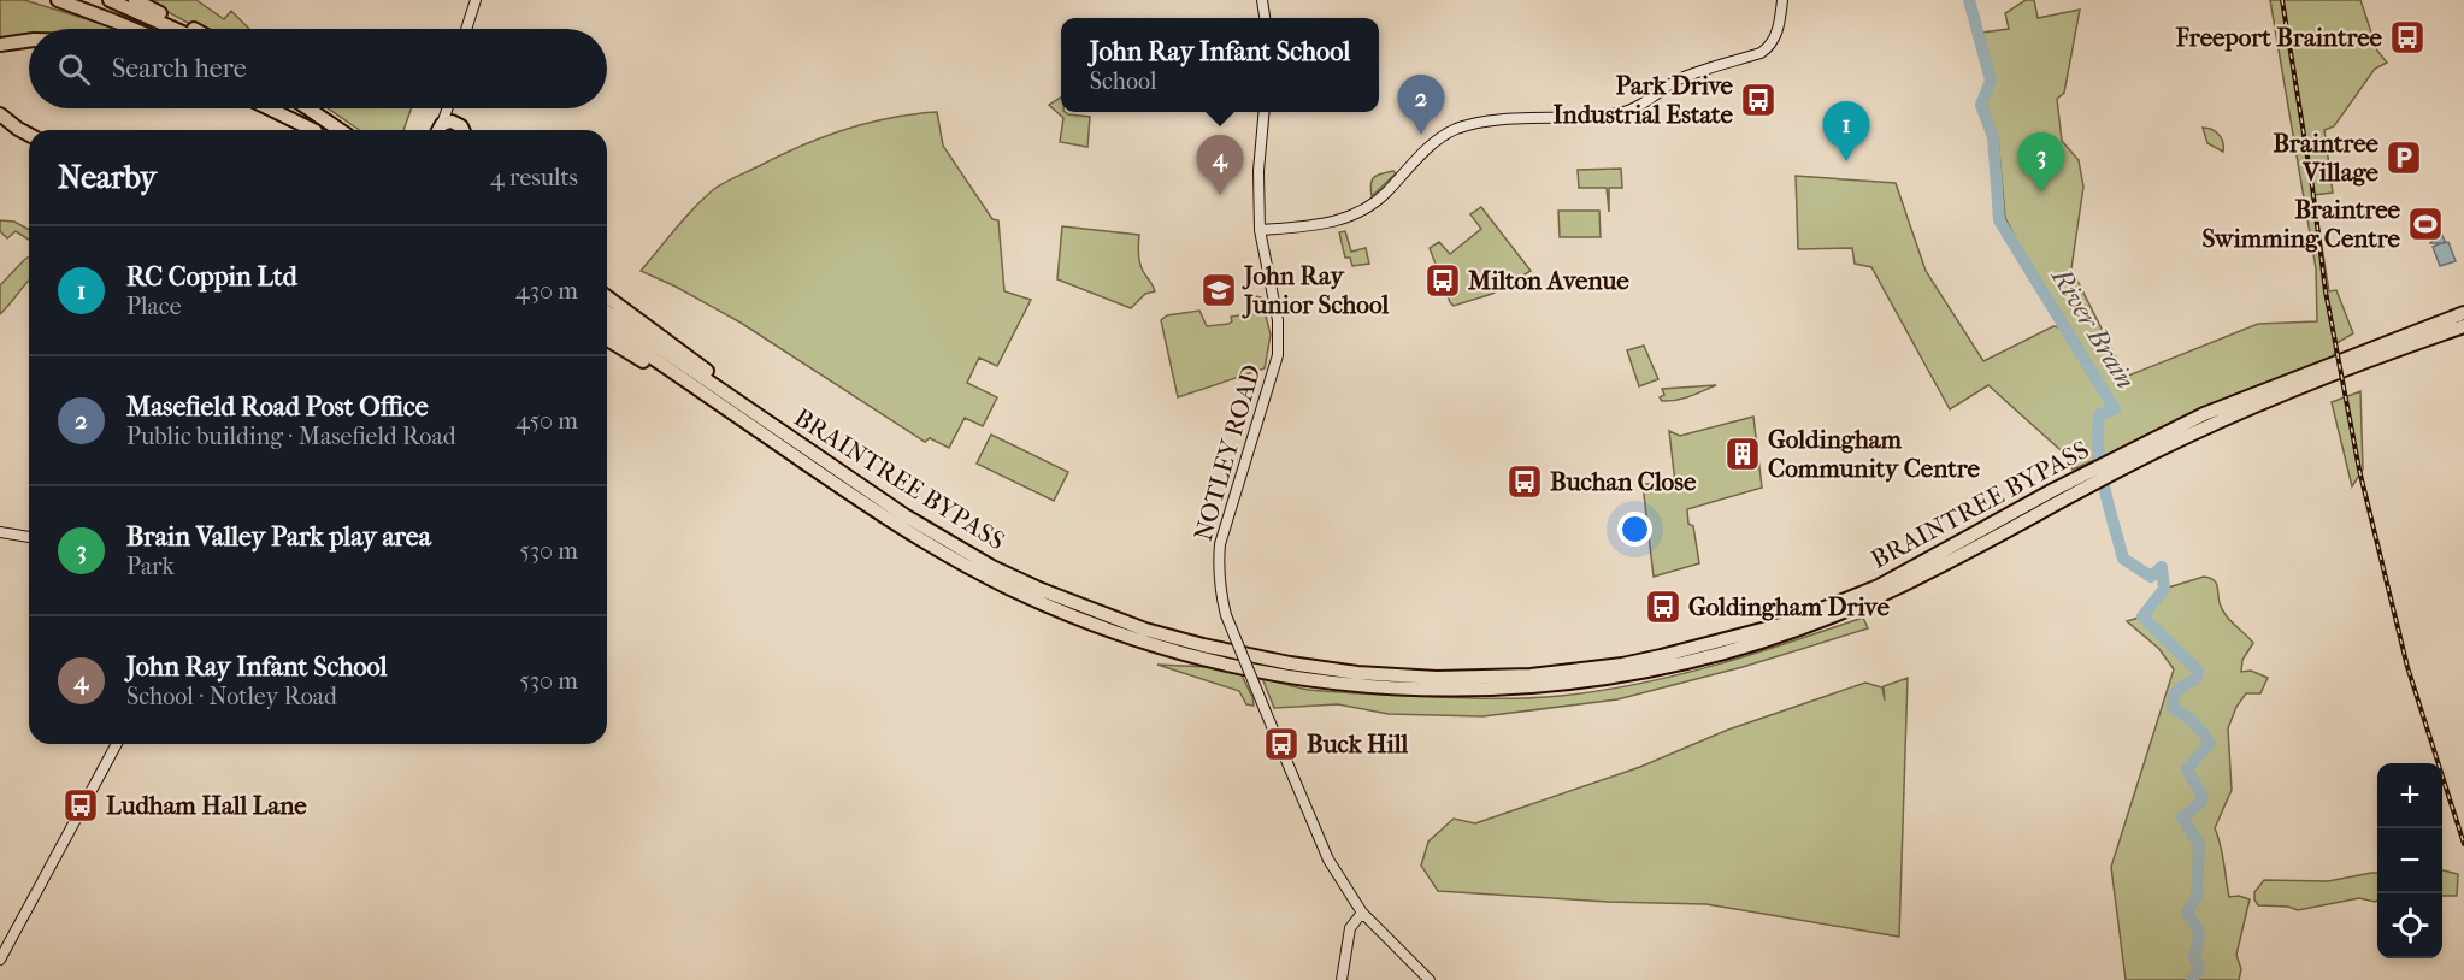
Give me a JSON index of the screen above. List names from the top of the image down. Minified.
{"streets":{"highway":["BRAINTREE BYPASS"],"street":["NOTLEY ROAD"]},"water":["River Brain"],"places":{"bus stop":["Freeport Braintree","Park Drive Industrial Estate","Milton Avenue","Buchan Close","Goldingham Drive","Buck Hill","Ludham Hall Lane"],"parking":["Braintree Village"],"sports":["Braintree Swimming Centre"],"school or university":["John Ray Junior School"],"building":["Goldingham Community Centre"]},"page":{"popup":["John Ray Infant School","School"],"search":"Search here","pins":["2","1","3","4"],"heading":["Nearby","4 results"],"list":[{"mark":"1","name":"RC Coppin Ltd","note":"Place","value":"430 m"},{"mark":"2","name":"Masefield Road Post Office","note":"Public building · Masefield Road","value":"450 m"},{"mark":"3","name":"Brain Valley Park play area","note":"Park","value":"530 m"},{"mark":"4","name":"John Ray Infant School","note":"School · Notley Road","value":"530 m"}],"map_buttons":["+","−"]}}
